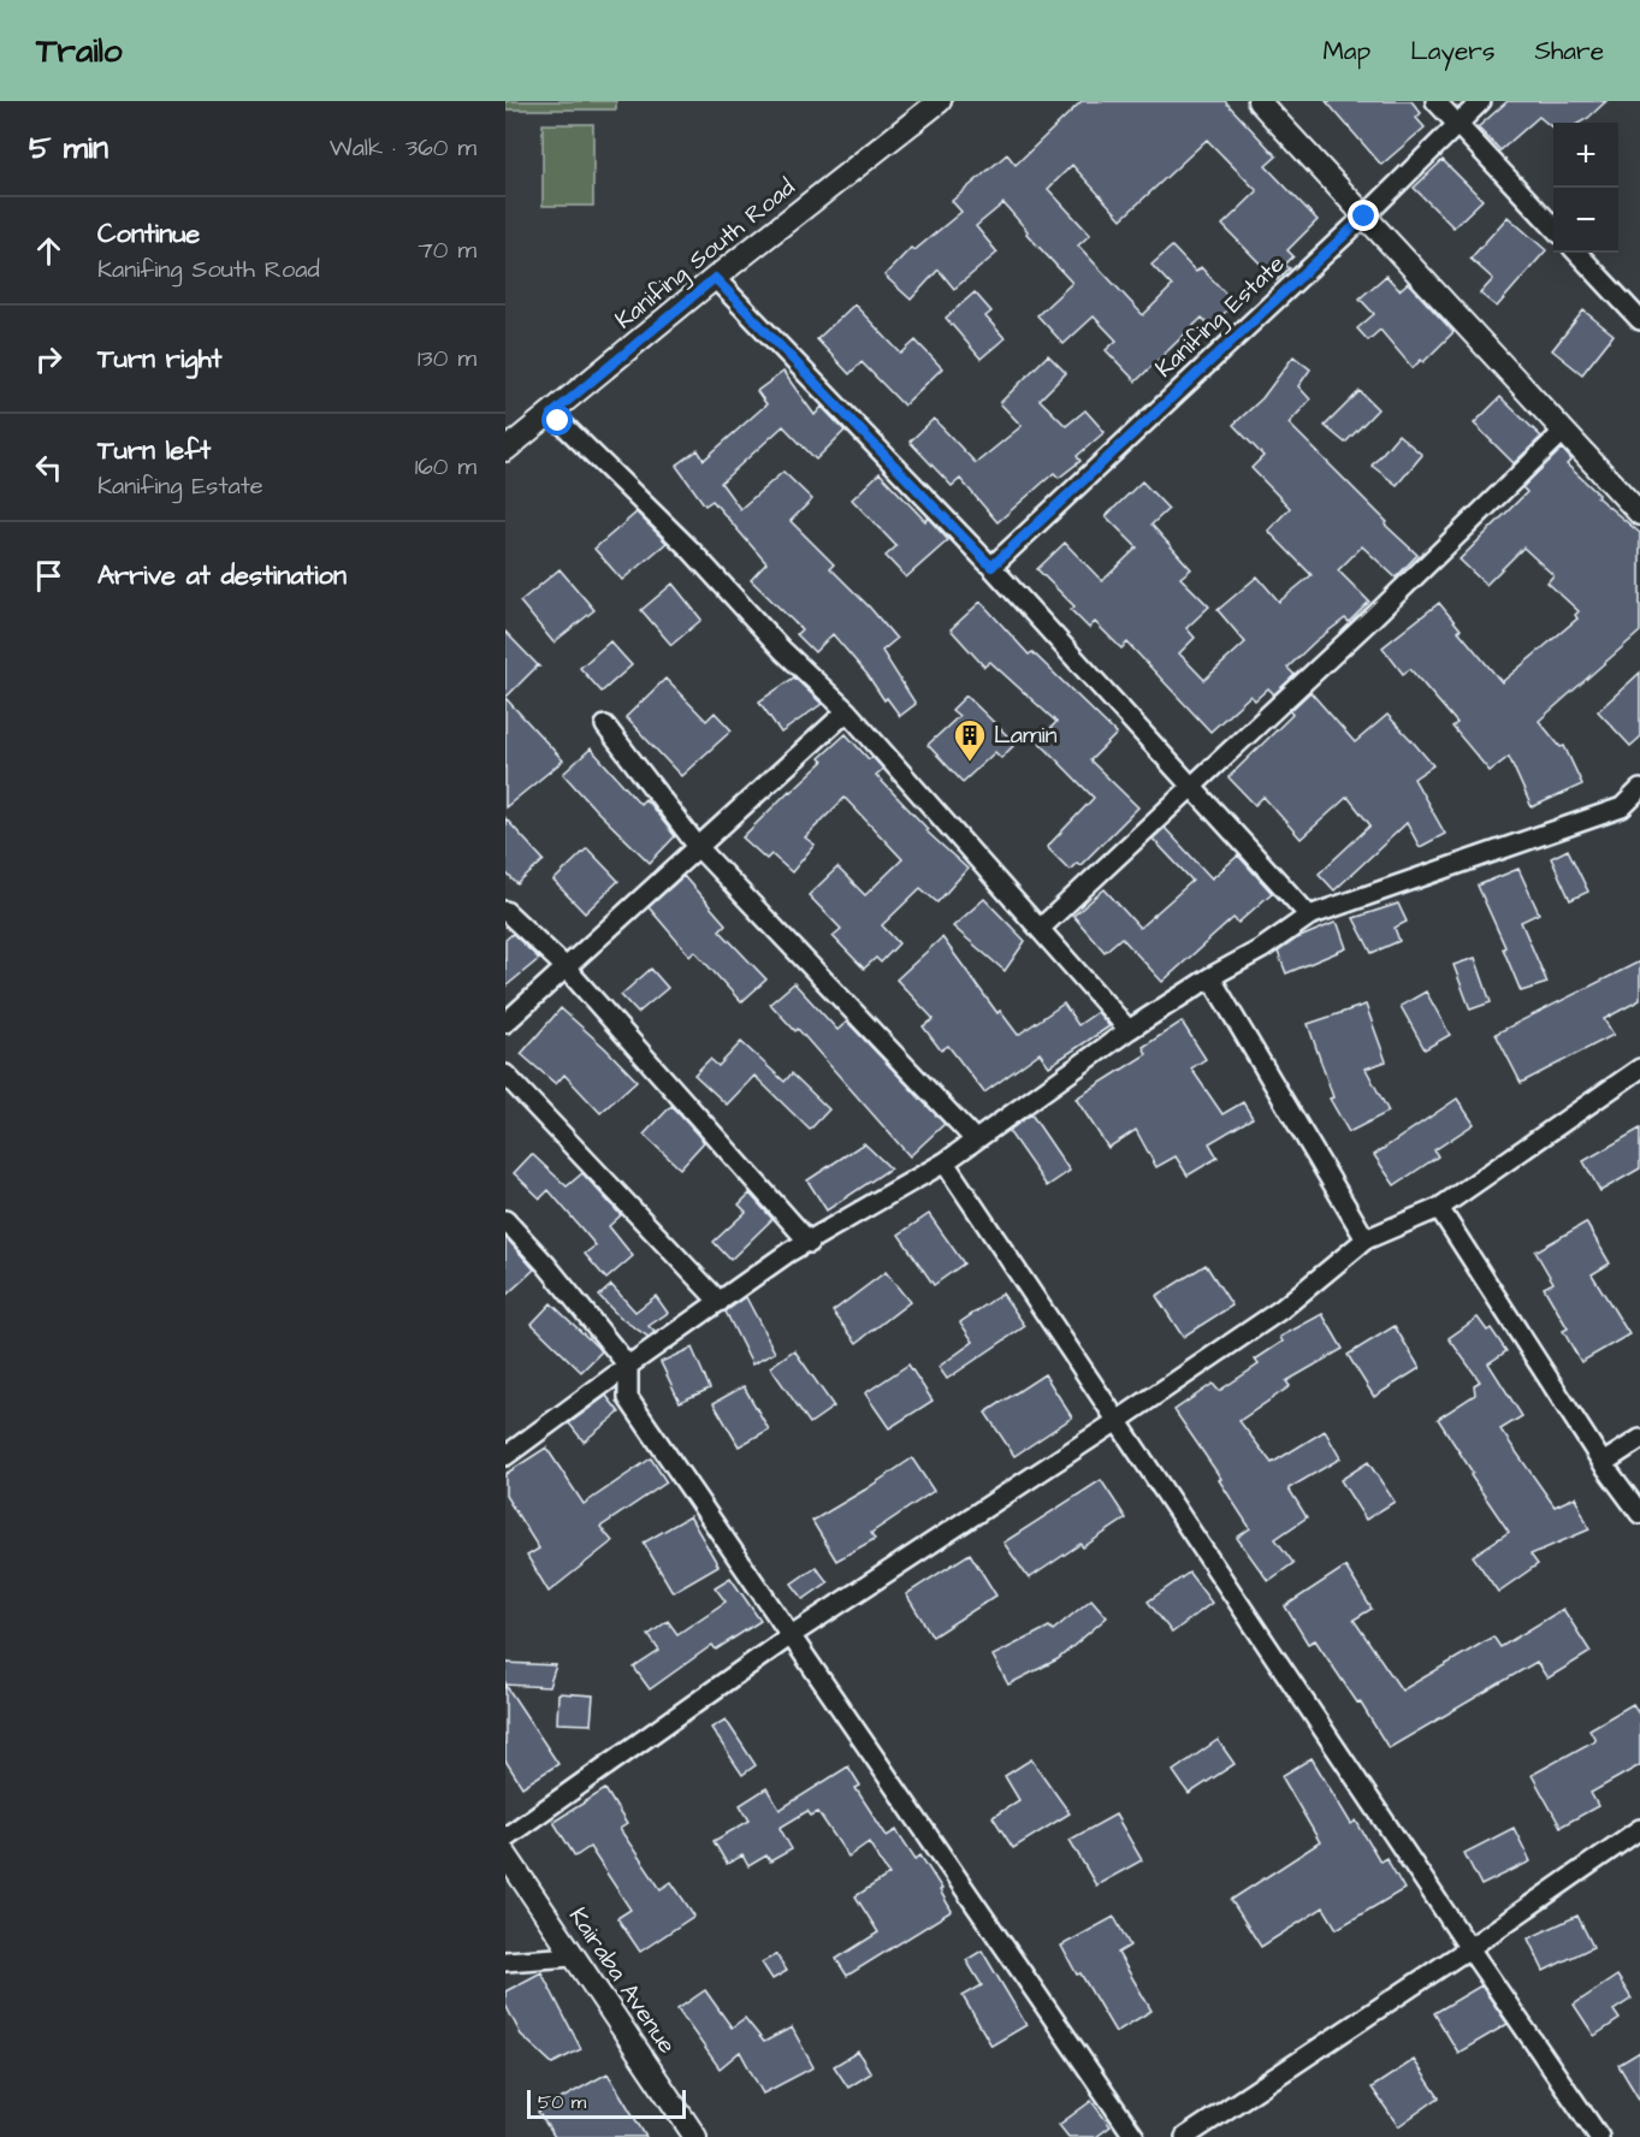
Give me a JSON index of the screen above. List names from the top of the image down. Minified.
{"streets":{"street":["Kanifing South Road","Kanifing Estate","Kairaba Avenue"]},"places":{"building":["Lamin"]},"scale_bar":"50 m","page":{"header":"Trailo","nav":["Map","Layers","Share"],"heading":["5 min","Walk · 360 m"],"map_buttons":["+","−"],"list":[["Continue","Kanifing South Road","70 m"],["Turn right","130 m"],["Turn left","Kanifing Estate","160 m"],"Arrive at destination"],"scale":"50 m"}}
